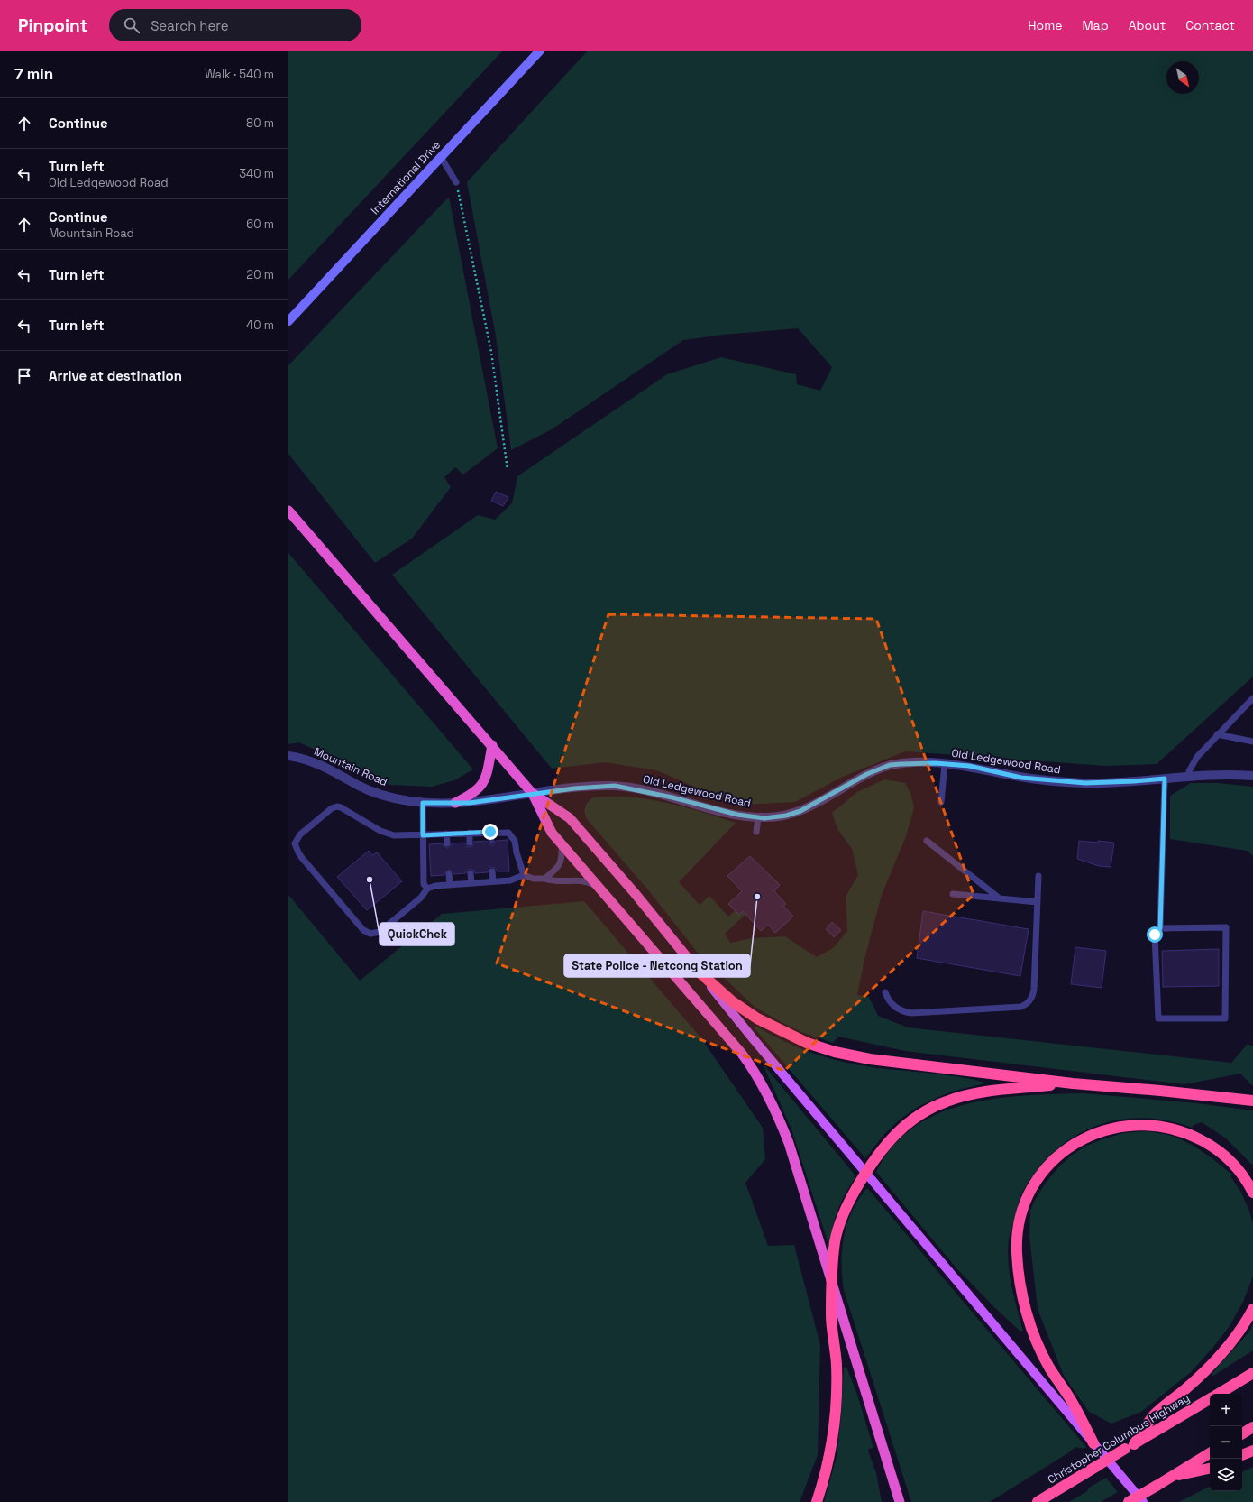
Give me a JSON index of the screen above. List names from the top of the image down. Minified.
{"streets":{"highway":["Christopher Columbus Highway"],"main road":["International Drive"],"street":["Old Ledgewood Road","Mountain Road"]},"crossings":[["Old Ledgewood Road","Mountain Road"]],"places":["QuickChek","State Police - Netcong Station"],"north":"bottom right","page":{"header":"Pinpoint","search":"Search here","nav":["Home","Map","About","Contact"],"heading":["7 min","Walk · 540 m"],"list":[["Continue","80 m"],["Turn left","Old Ledgewood Road","340 m"],["Continue","Mountain Road","60 m"],["Turn left","20 m"],["Turn left","40 m"],"Arrive at destination"],"map_buttons":["+","−"]}}
